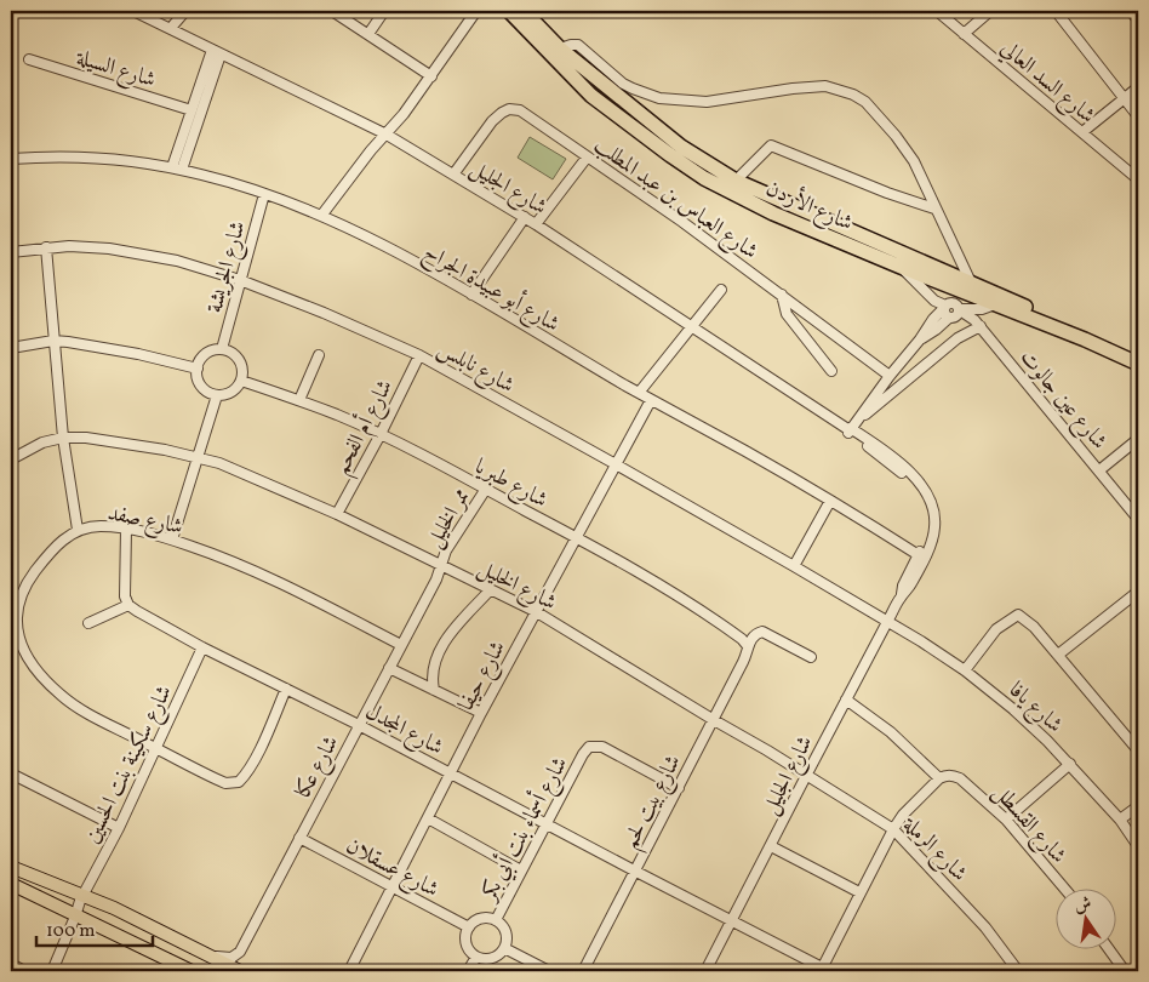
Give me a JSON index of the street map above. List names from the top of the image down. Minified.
{"streets":{"highway":["شارع الأردن"],"street":["شارع السيلة","شارع السد العالي","شارع الجليل","شارع العباس بن عبد المطلب","شارع الجريشة","شارع أبو عبيدة الجراح","شارع نابلس","شارع عين جالوت","شارع أم الفحم","شارع طبريا","ممر الخليل","شارع صفد","شارع الخليل","شارع حيفا","شارع يافا","شارع المجدل","شارع سكينة بنت الحسين","شارع عكا","شارع بيت لحم","شارع القسطل","شارع أسماء بنت أبي بكر","شارع الرملة","شارع عسقلان"]},"crossings":[["شارع الجليل","شارع العباس بن عبد المطلب"],["شارع الجليل","شارع أبو عبيدة الجراح"],["شارع الجليل","شارع نابلس"],["شارع الجليل","شارع الخليل"],["شارع الجليل","شارع يافا"],["شارع الجليل","شارع المجدل"],["شارع الجليل","شارع الرملة"],["شارع الجريشة","شارع أبو عبيدة الجراح"],["شارع الجريشة","شارع نابلس"],["شارع الجريشة","شارع طبريا"],["شارع أبو عبيدة الجراح","شارع حيفا"],["شارع نابلس","شارع أم الفحم"],["شارع نابلس","شارع حيفا"],["شارع نابلس","شارع يافا"],["شارع أم الفحم","شارع طبريا"],["شارع أم الفحم","شارع الخليل"],["شارع طبريا","ممر الخليل"],["شارع طبريا","شارع حيفا"],["شارع طبريا","شارع بيت لحم"],["ممر الخليل","شارع الخليل"],["ممر الخليل","شارع عكا"],["شارع صفد","شارع المجدل"],["شارع صفد","شارع سكينة بنت الحسين"],["شارع صفد","شارع عكا"],["شارع الخليل","شارع حيفا"],["شارع الخليل","شارع عكا"],["شارع الخليل","شارع بيت لحم"],["شارع الخليل","شارع الرملة"],["شارع حيفا","شارع المجدل"],["شارع حيفا","شارع عسقلان"],["شارع المجدل","شارع سكينة بنت الحسين"],["شارع المجدل","شارع عكا"],["شارع المجدل","شارع بيت لحم"],["شارع المجدل","شارع أسماء بنت أبي بكر"],["شارع عكا","شارع عسقلان"],["شارع بيت لحم","شارع أسماء بنت أبي بكر"],["شارع أسماء بنت أبي بكر","شارع عسقلان"]],"scale_bar":"100 m","north":"top"}
